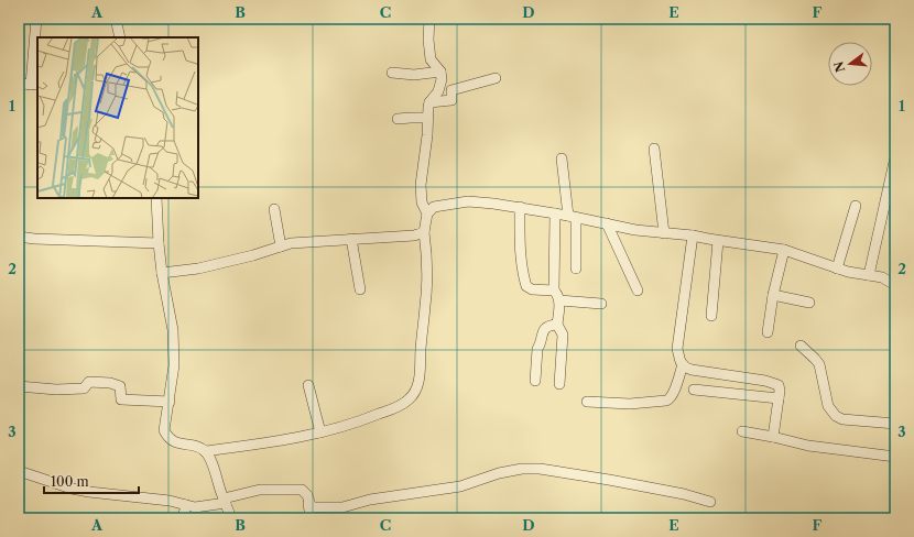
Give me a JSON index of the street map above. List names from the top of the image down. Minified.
{"scale_bar":"100 m","north":"left","grid":{"columns":["A","B","C","D","E","F"],"rows":["1","2","3"]}}
